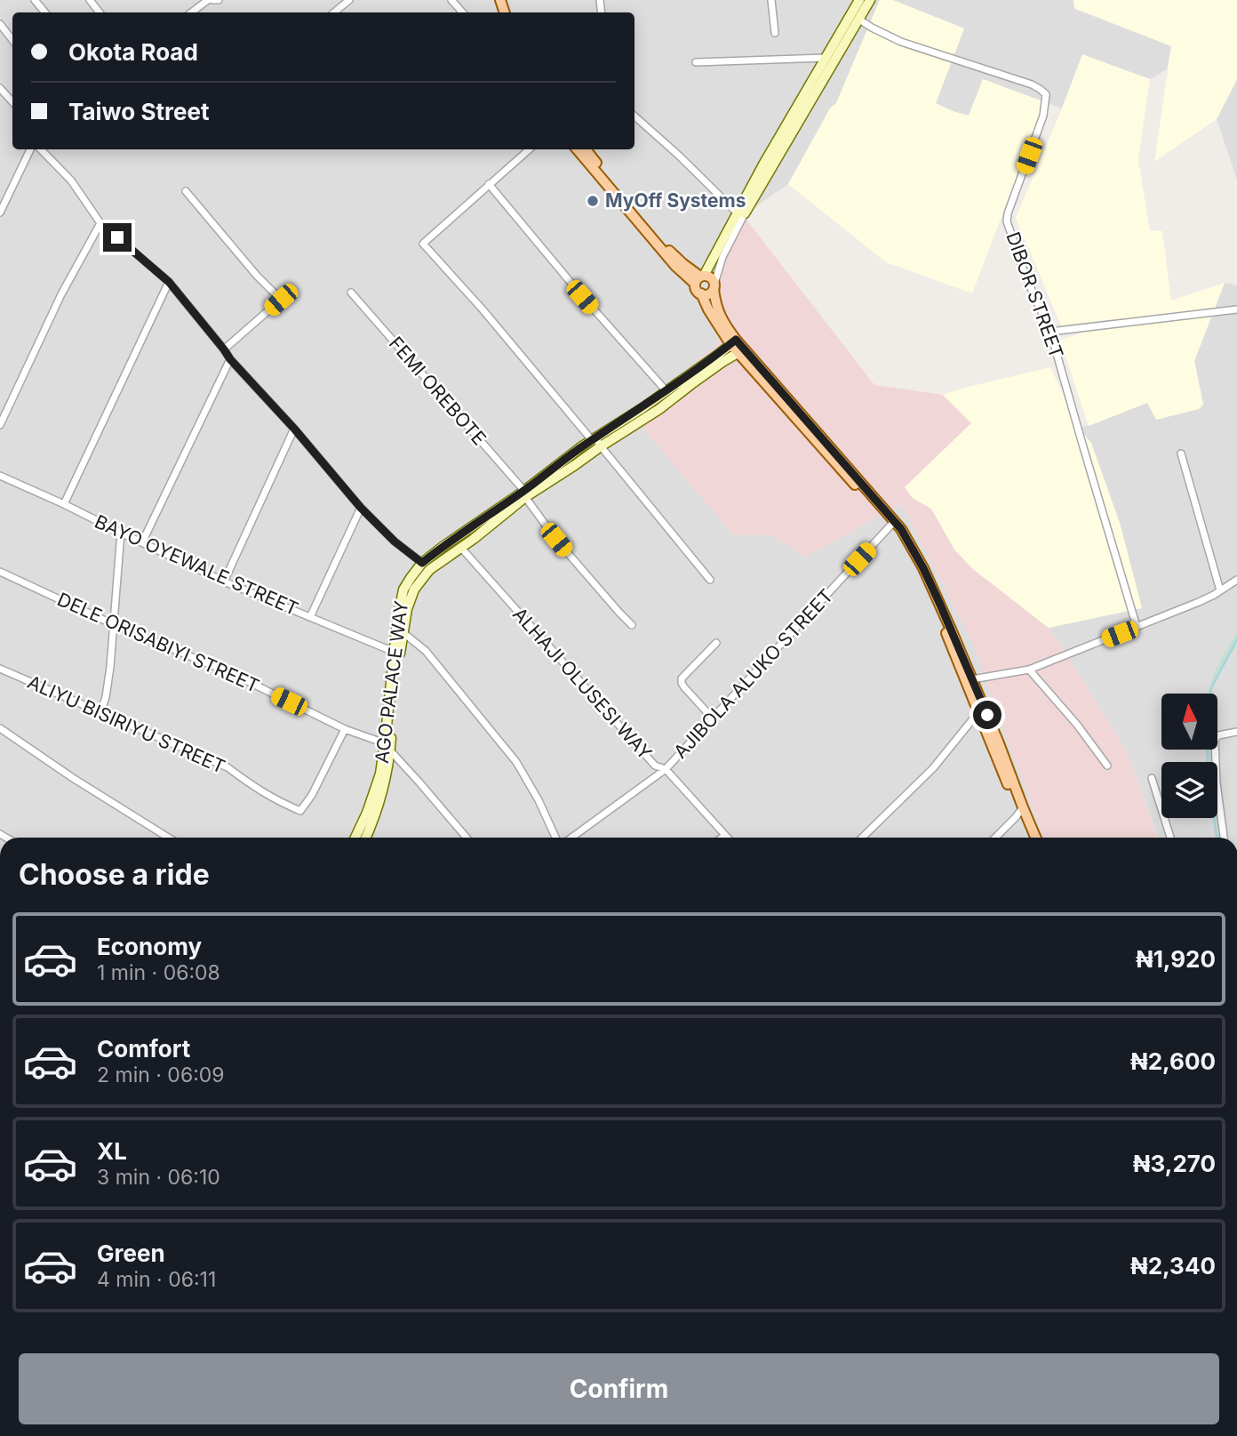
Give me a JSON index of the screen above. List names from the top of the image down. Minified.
{"streets":{"main road":["AGO PALACE WAY"],"street":["DIBOR STREET","FEMI OREBOTE","BAYO OYEWALE STREET","DELE ORISABIYI STREET","AJIBOLA ALUKO STREET","ALHAJI OLUSESI WAY","ALIYU BISIRIYU STREET"]},"crossings":[["FEMI OREBOTE","AGO PALACE WAY"],["BAYO OYEWALE STREET","AGO PALACE WAY"],["DELE ORISABIYI STREET","AGO PALACE WAY"],["DELE ORISABIYI STREET","ALIYU BISIRIYU STREET"],["AJIBOLA ALUKO STREET","ALHAJI OLUSESI WAY"],["AGO PALACE WAY","ALHAJI OLUSESI WAY"]],"places":["MyOff Systems"],"north":"top","page":{"banner":["Okota Road","Taiwo Street"],"heading":"Choose a ride","list":[{"name":"Economy","note":"1 min · 06:08","value":"₦1,920"},{"name":"Comfort","note":"2 min · 06:09","value":"₦2,600"},{"name":"XL","note":"3 min · 06:10","value":"₦3,270"},{"name":"Green","note":"4 min · 06:11","value":"₦2,340"}],"buttons":"Confirm"}}
